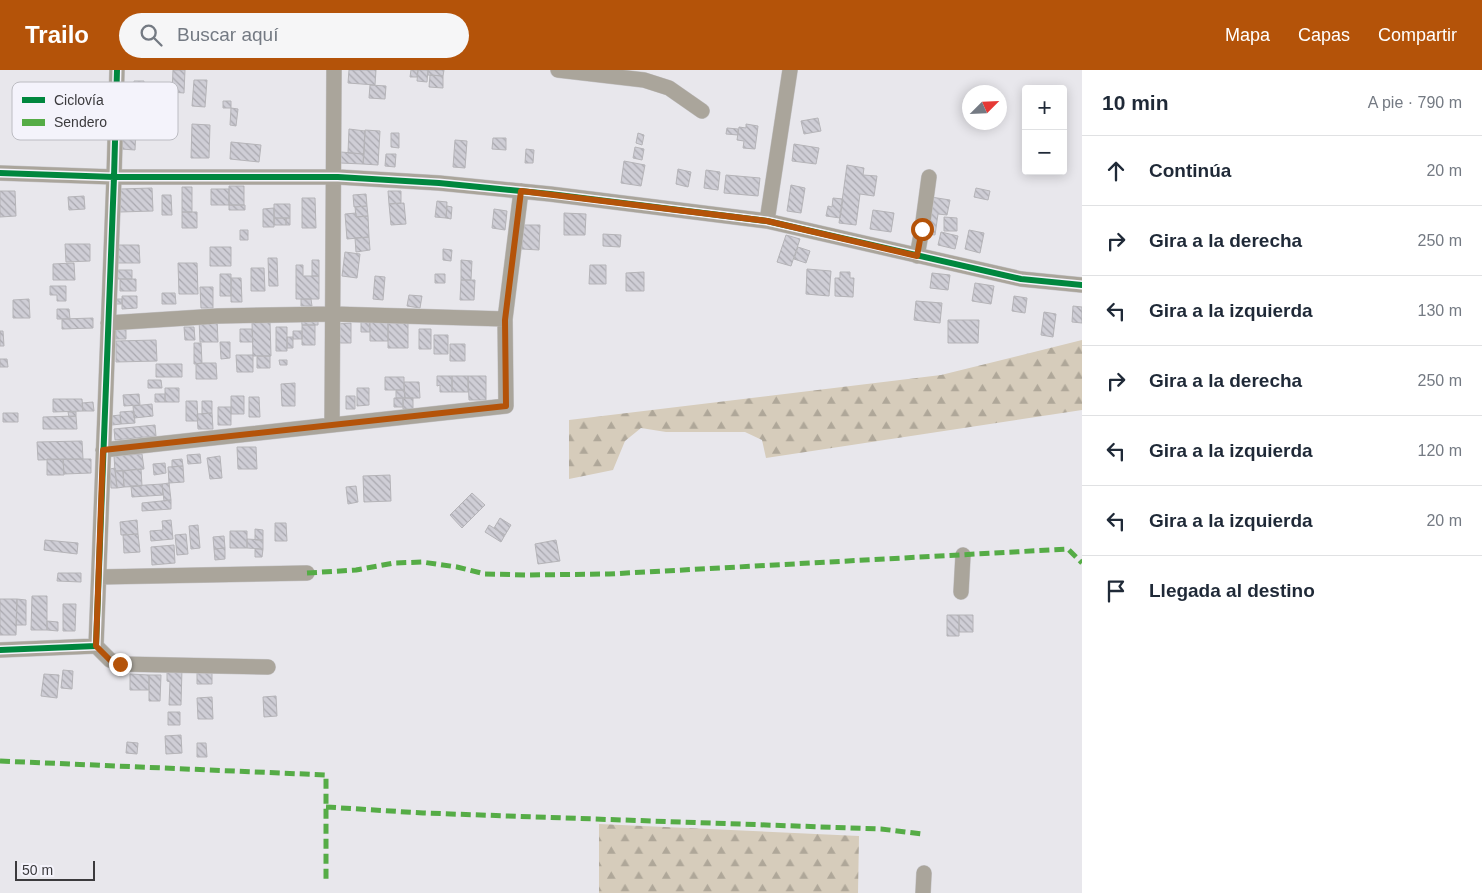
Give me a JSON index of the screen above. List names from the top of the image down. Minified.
{"legend":["Ciclovía","Sendero"],"scale_bar":"50 m","north":"top right","page":{"header":"Trailo","search":"Buscar aquí","nav":["Mapa","Capas","Compartir"],"heading":["10 min","A pie · 790 m"],"map_buttons":["+","−"],"list":[["Continúa","20 m"],["Gira a la derecha","250 m"],["Gira a la izquierda","130 m"],["Gira a la derecha","250 m"],["Gira a la izquierda","120 m"],["Gira a la izquierda","20 m"],"Llegada al destino"],"scale":"50 m"}}
